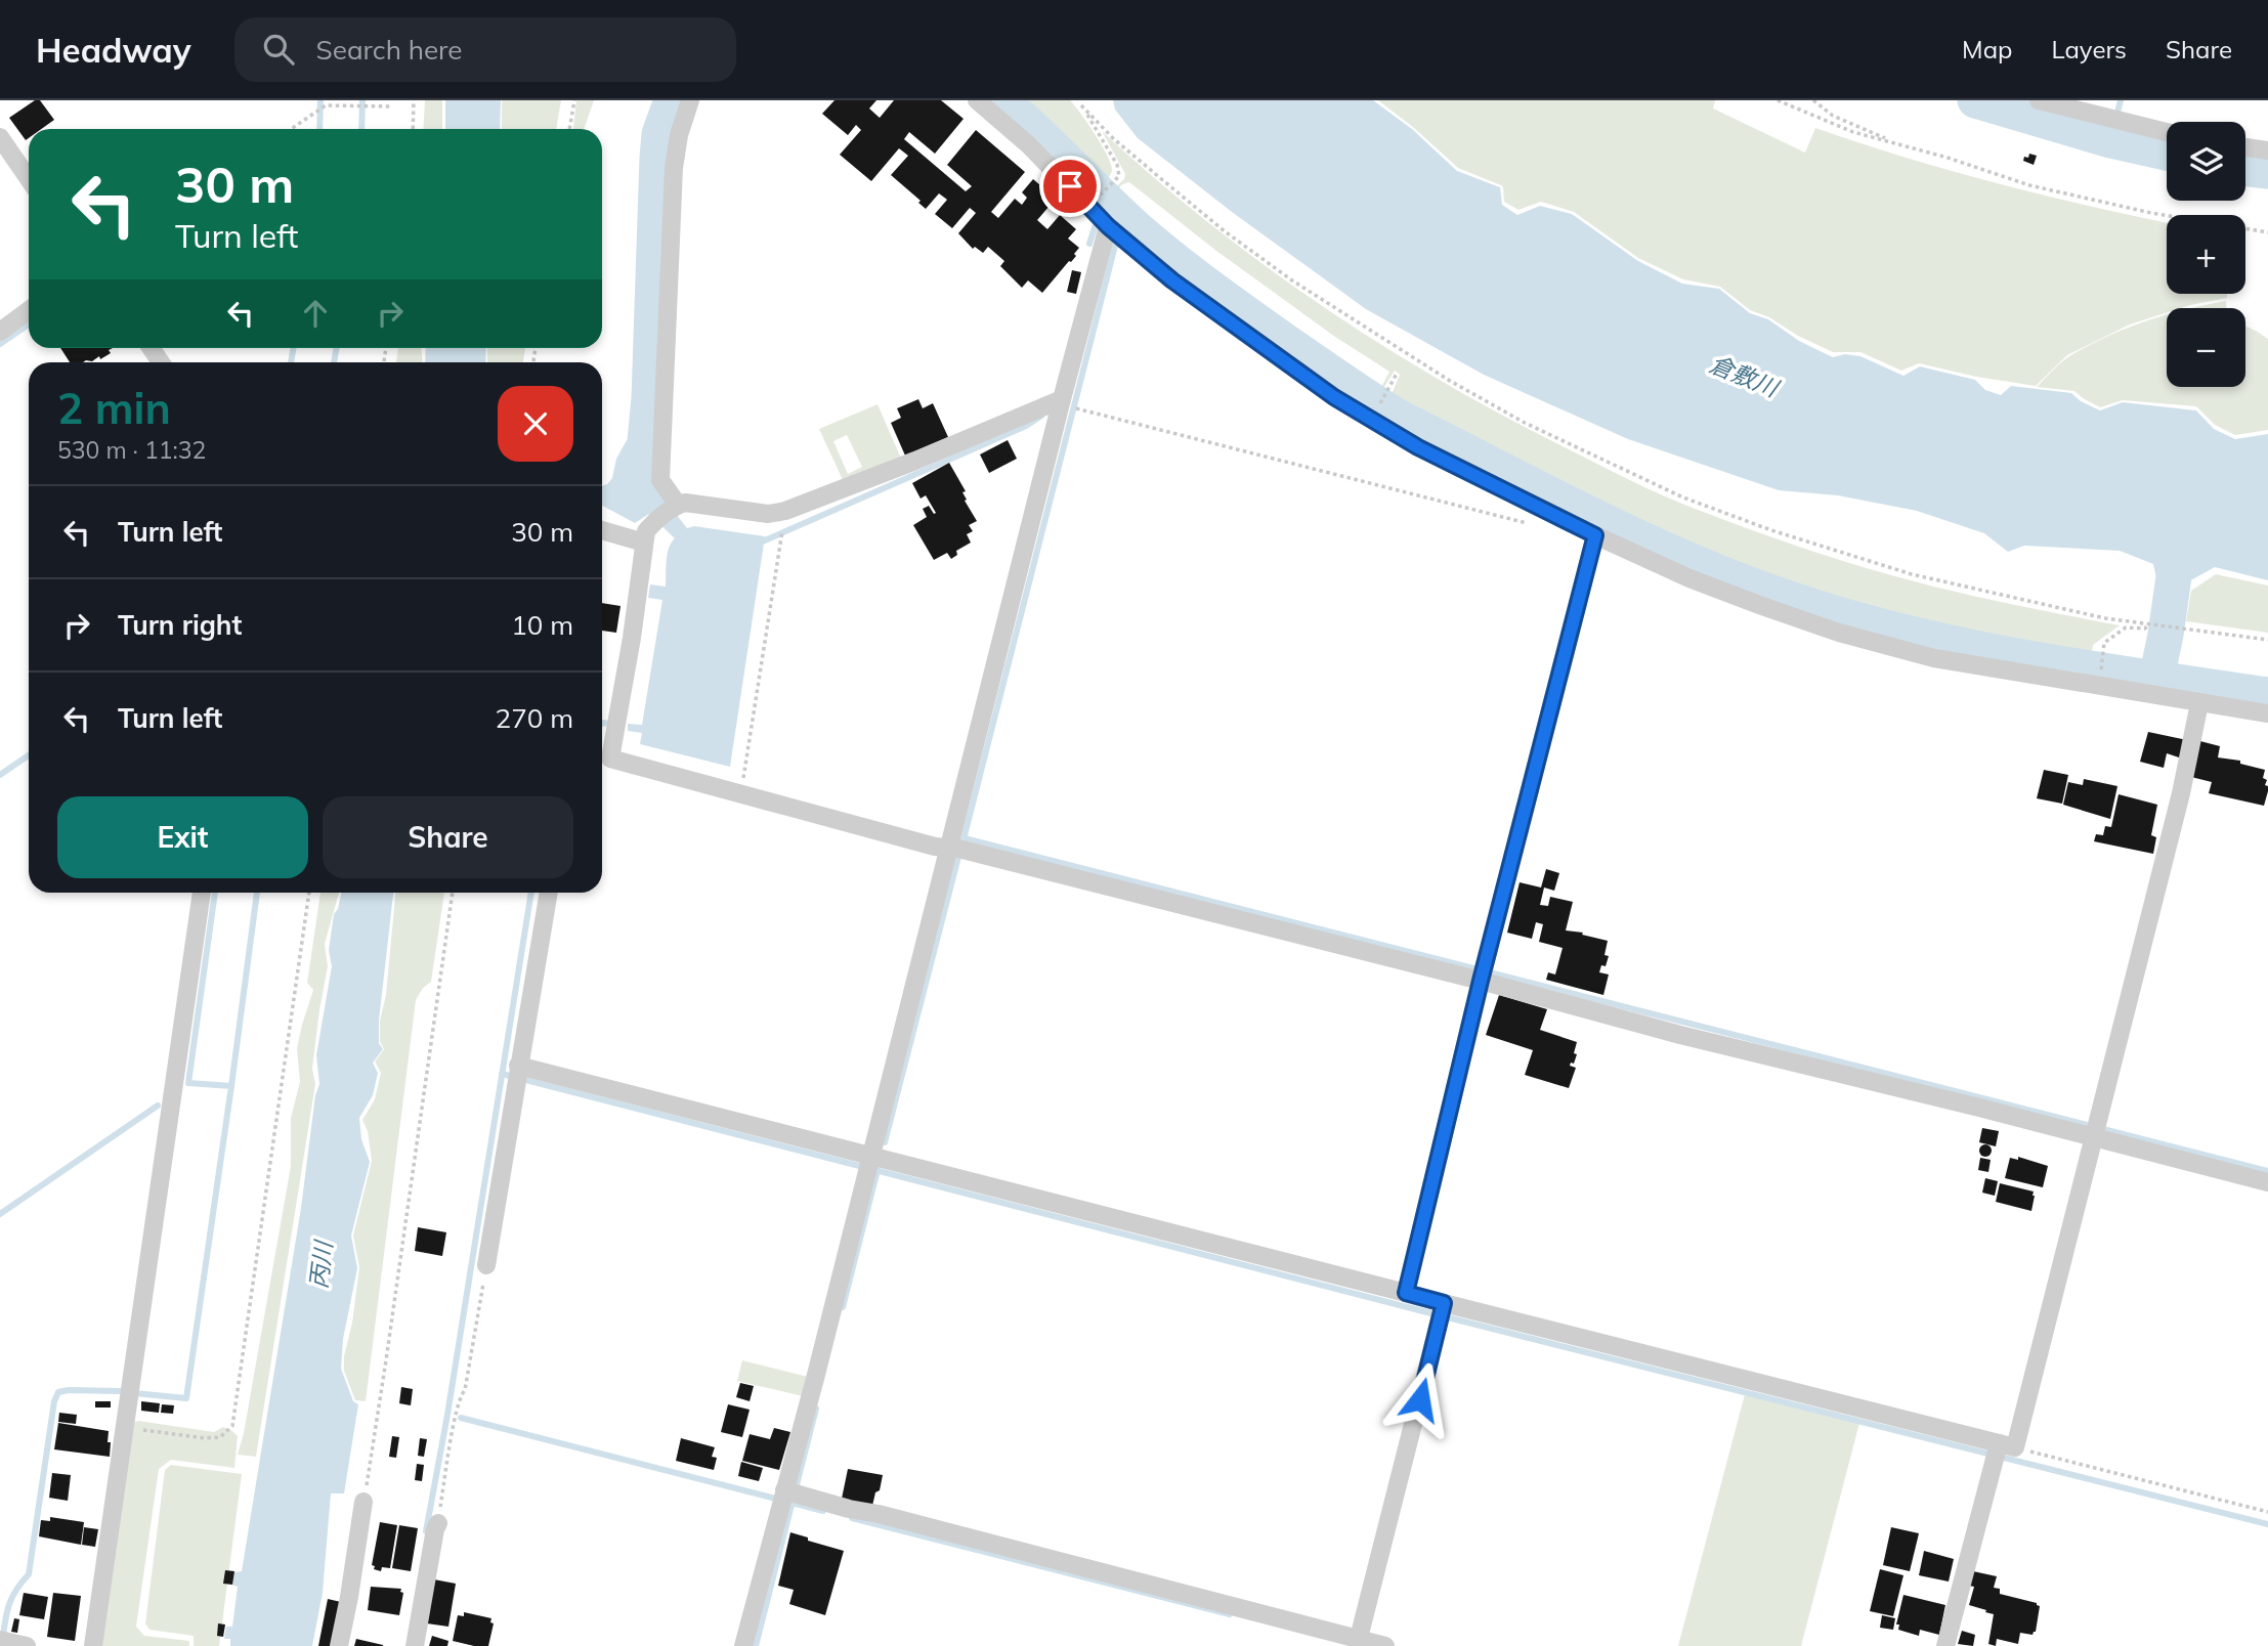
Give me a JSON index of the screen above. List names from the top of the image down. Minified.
{"water":["倉敷川","丙川"],"page":{"header":"Headway","search":"Search here","nav":["Map","Layers","Share"],"map_buttons":["+","−"],"turn":["30 m","Turn left"],"heading":["2 min","530 m · 11:32"],"list":[{"name":"Turn left","value":"30 m"},{"name":"Turn right","value":"10 m"},{"name":"Turn left","value":"270 m"}],"buttons":["Exit","Share"]}}
